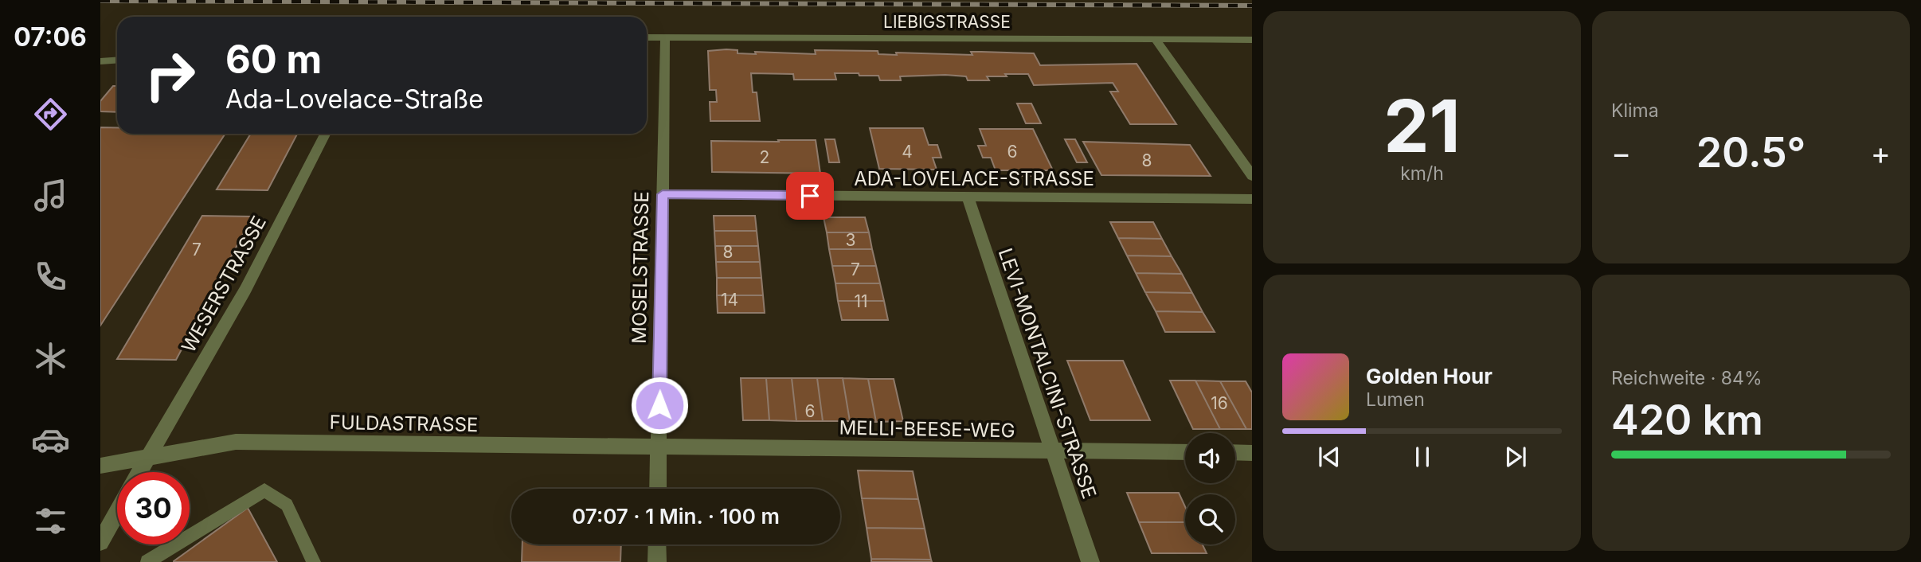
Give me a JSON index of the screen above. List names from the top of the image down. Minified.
{"streets":{"street":["LIEBIGSTRASSE","ADA-LOVELACE-STRASSE","MOSELSTRASSE","WESERSTRASSE","LEVI-MONTALCINI-STRASSE","FULDASTRASSE","MELLI-BEESE-WEG"]},"crossings":[["LIEBIGSTRASSE","MOSELSTRASSE"],["ADA-LOVELACE-STRASSE","MOSELSTRASSE"],["ADA-LOVELACE-STRASSE","LEVI-MONTALCINI-STRASSE"],["MOSELSTRASSE","FULDASTRASSE"],["MOSELSTRASSE","MELLI-BEESE-WEG"],["WESERSTRASSE","FULDASTRASSE"],["LEVI-MONTALCINI-STRASSE","MELLI-BEESE-WEG"],["FULDASTRASSE","MELLI-BEESE-WEG"]],"house_numbers":["4","6","2","8","3","7","8","7","14","11","16","6"],"page":{"tabs":"07:06","tile":[["21","km/h"],"Klima",["Reichweite · 84%","420 km"]],"turn":["60 m","Ada-Lovelace-Straße"],"heat":["−","20.5°","+"],"song":["Golden Hour","Lumen"],"limit":"30","trip":"07:07 · 1 Min. · 100 m"}}
